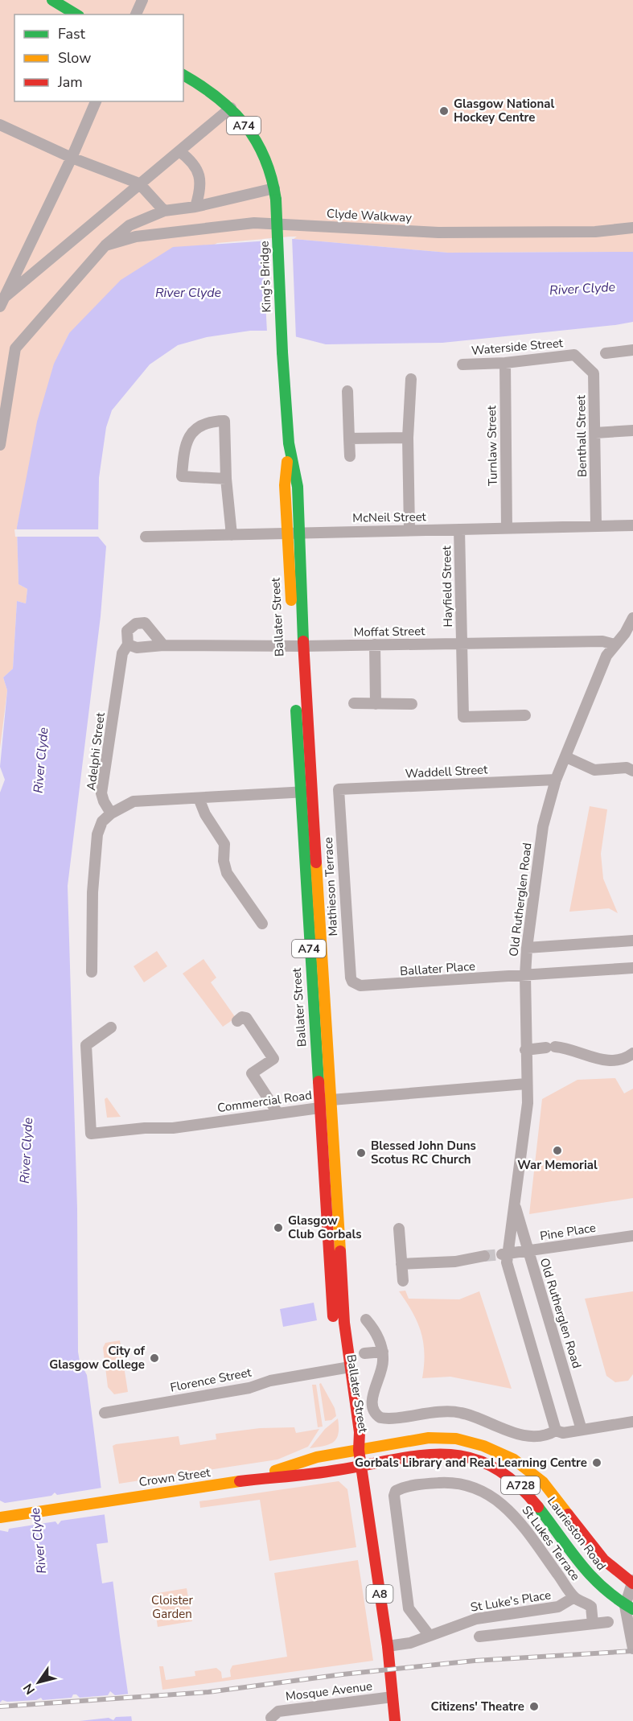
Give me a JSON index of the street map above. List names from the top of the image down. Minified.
{"streets":{"main road":["A74","King's Bridge","Ballater Street","Crown Street","A728","Laurieston Road","A8"],"street":["Clyde Walkway","Waterside Street","Benthall Street","Turnlaw Street","McNeil Street","Hayfield Street","Moffat Street","Adelphi Street","Waddell Street","Mathieson Terrace","Old Rutherglen Road","Ballater Place","Commercial Road","Pine Place","Florence Street","St Lukes Terrace","St Luke's Place","Mosque Avenue"]},"crossings":[["A74","King's Bridge"],["King's Bridge","Ballater Street"],["Waterside Street","Benthall Street"],["Waterside Street","Turnlaw Street"],["Benthall Street","McNeil Street"],["Turnlaw Street","McNeil Street"],["McNeil Street","Hayfield Street"],["McNeil Street","Ballater Street"],["Hayfield Street","Moffat Street"],["Ballater Street","Moffat Street"],["Ballater Street","Commercial Road"],["Ballater Street","Florence Street"],["Ballater Street","Crown Street"],["Ballater Street","Laurieston Road"],["Ballater Street","St Luke's Place"],["Ballater Street","Mosque Avenue"],["Moffat Street","Adelphi Street"],["Moffat Street","Old Rutherglen Road"],["Waddell Street","Mathieson Terrace"],["Waddell Street","Old Rutherglen Road"],["Mathieson Terrace","Ballater Place"],["Old Rutherglen Road","Ballater Place"],["Old Rutherglen Road","Commercial Road"],["Old Rutherglen Road","Pine Place"],["Crown Street","Laurieston Road"],["St Lukes Terrace","St Luke's Place"]],"water":["River Clyde"],"parks":["Cloister Garden"],"places":["Glasgow National Hockey Centre","War Memorial","Blessed John Duns Scotus RC Church","Glasgow Club Gorbals","City of Glasgow College","Gorbals Library and Real Learning Centre","Citizens' Theatre"],"legend":["Fast","Slow","Jam"],"north":"bottom left"}
